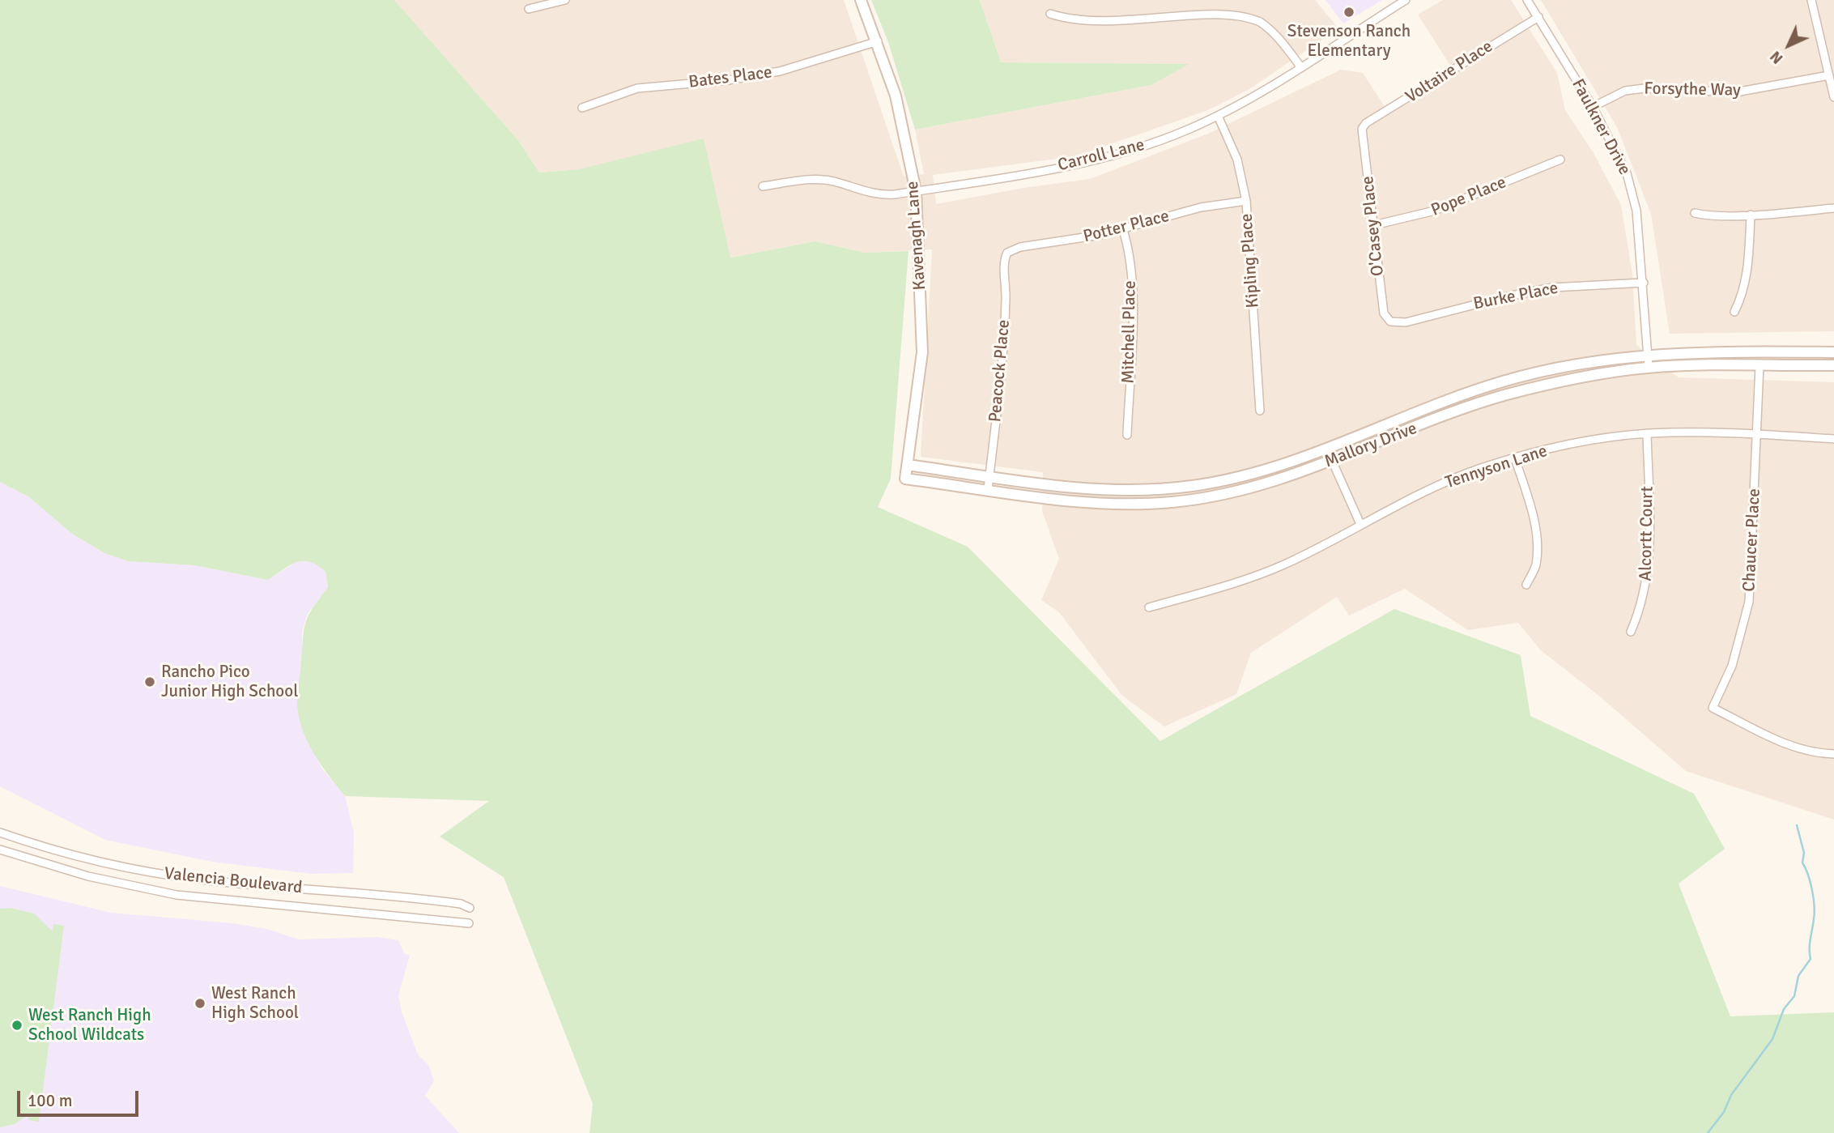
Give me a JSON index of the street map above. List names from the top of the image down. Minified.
{"streets":{"main road":["Kavenagh Lane","Mallory Drive"],"street":["Voltaire Place","Bates Place","Forsythe Way","Faulkner Drive","Carroll Lane","Pope Place","O'Casey Place","Potter Place","Kipling Place","Burke Place","Mitchell Place","Peacock Place","Tennyson Lane","Alcortt Court","Chaucer Place","Valencia Boulevard"]},"crossings":[["Voltaire Place","Faulkner Drive"],["Voltaire Place","O'Casey Place"],["Bates Place","Kavenagh Lane"],["Forsythe Way","Faulkner Drive"],["Faulkner Drive","Burke Place"],["Faulkner Drive","Mallory Drive"],["Carroll Lane","Kavenagh Lane"],["Carroll Lane","Kipling Place"],["Pope Place","O'Casey Place"],["O'Casey Place","Burke Place"],["Potter Place","Kipling Place"],["Potter Place","Mitchell Place"],["Potter Place","Peacock Place"],["Kavenagh Lane","Mallory Drive"],["Peacock Place","Mallory Drive"],["Mallory Drive","Chaucer Place"],["Tennyson Lane","Alcortt Court"],["Tennyson Lane","Chaucer Place"]],"places":["Stevenson Ranch Elementary","Rancho Pico Junior High School","West Ranch High School","West Ranch High School Wildcats"],"scale_bar":"100 m","north":"bottom left"}
